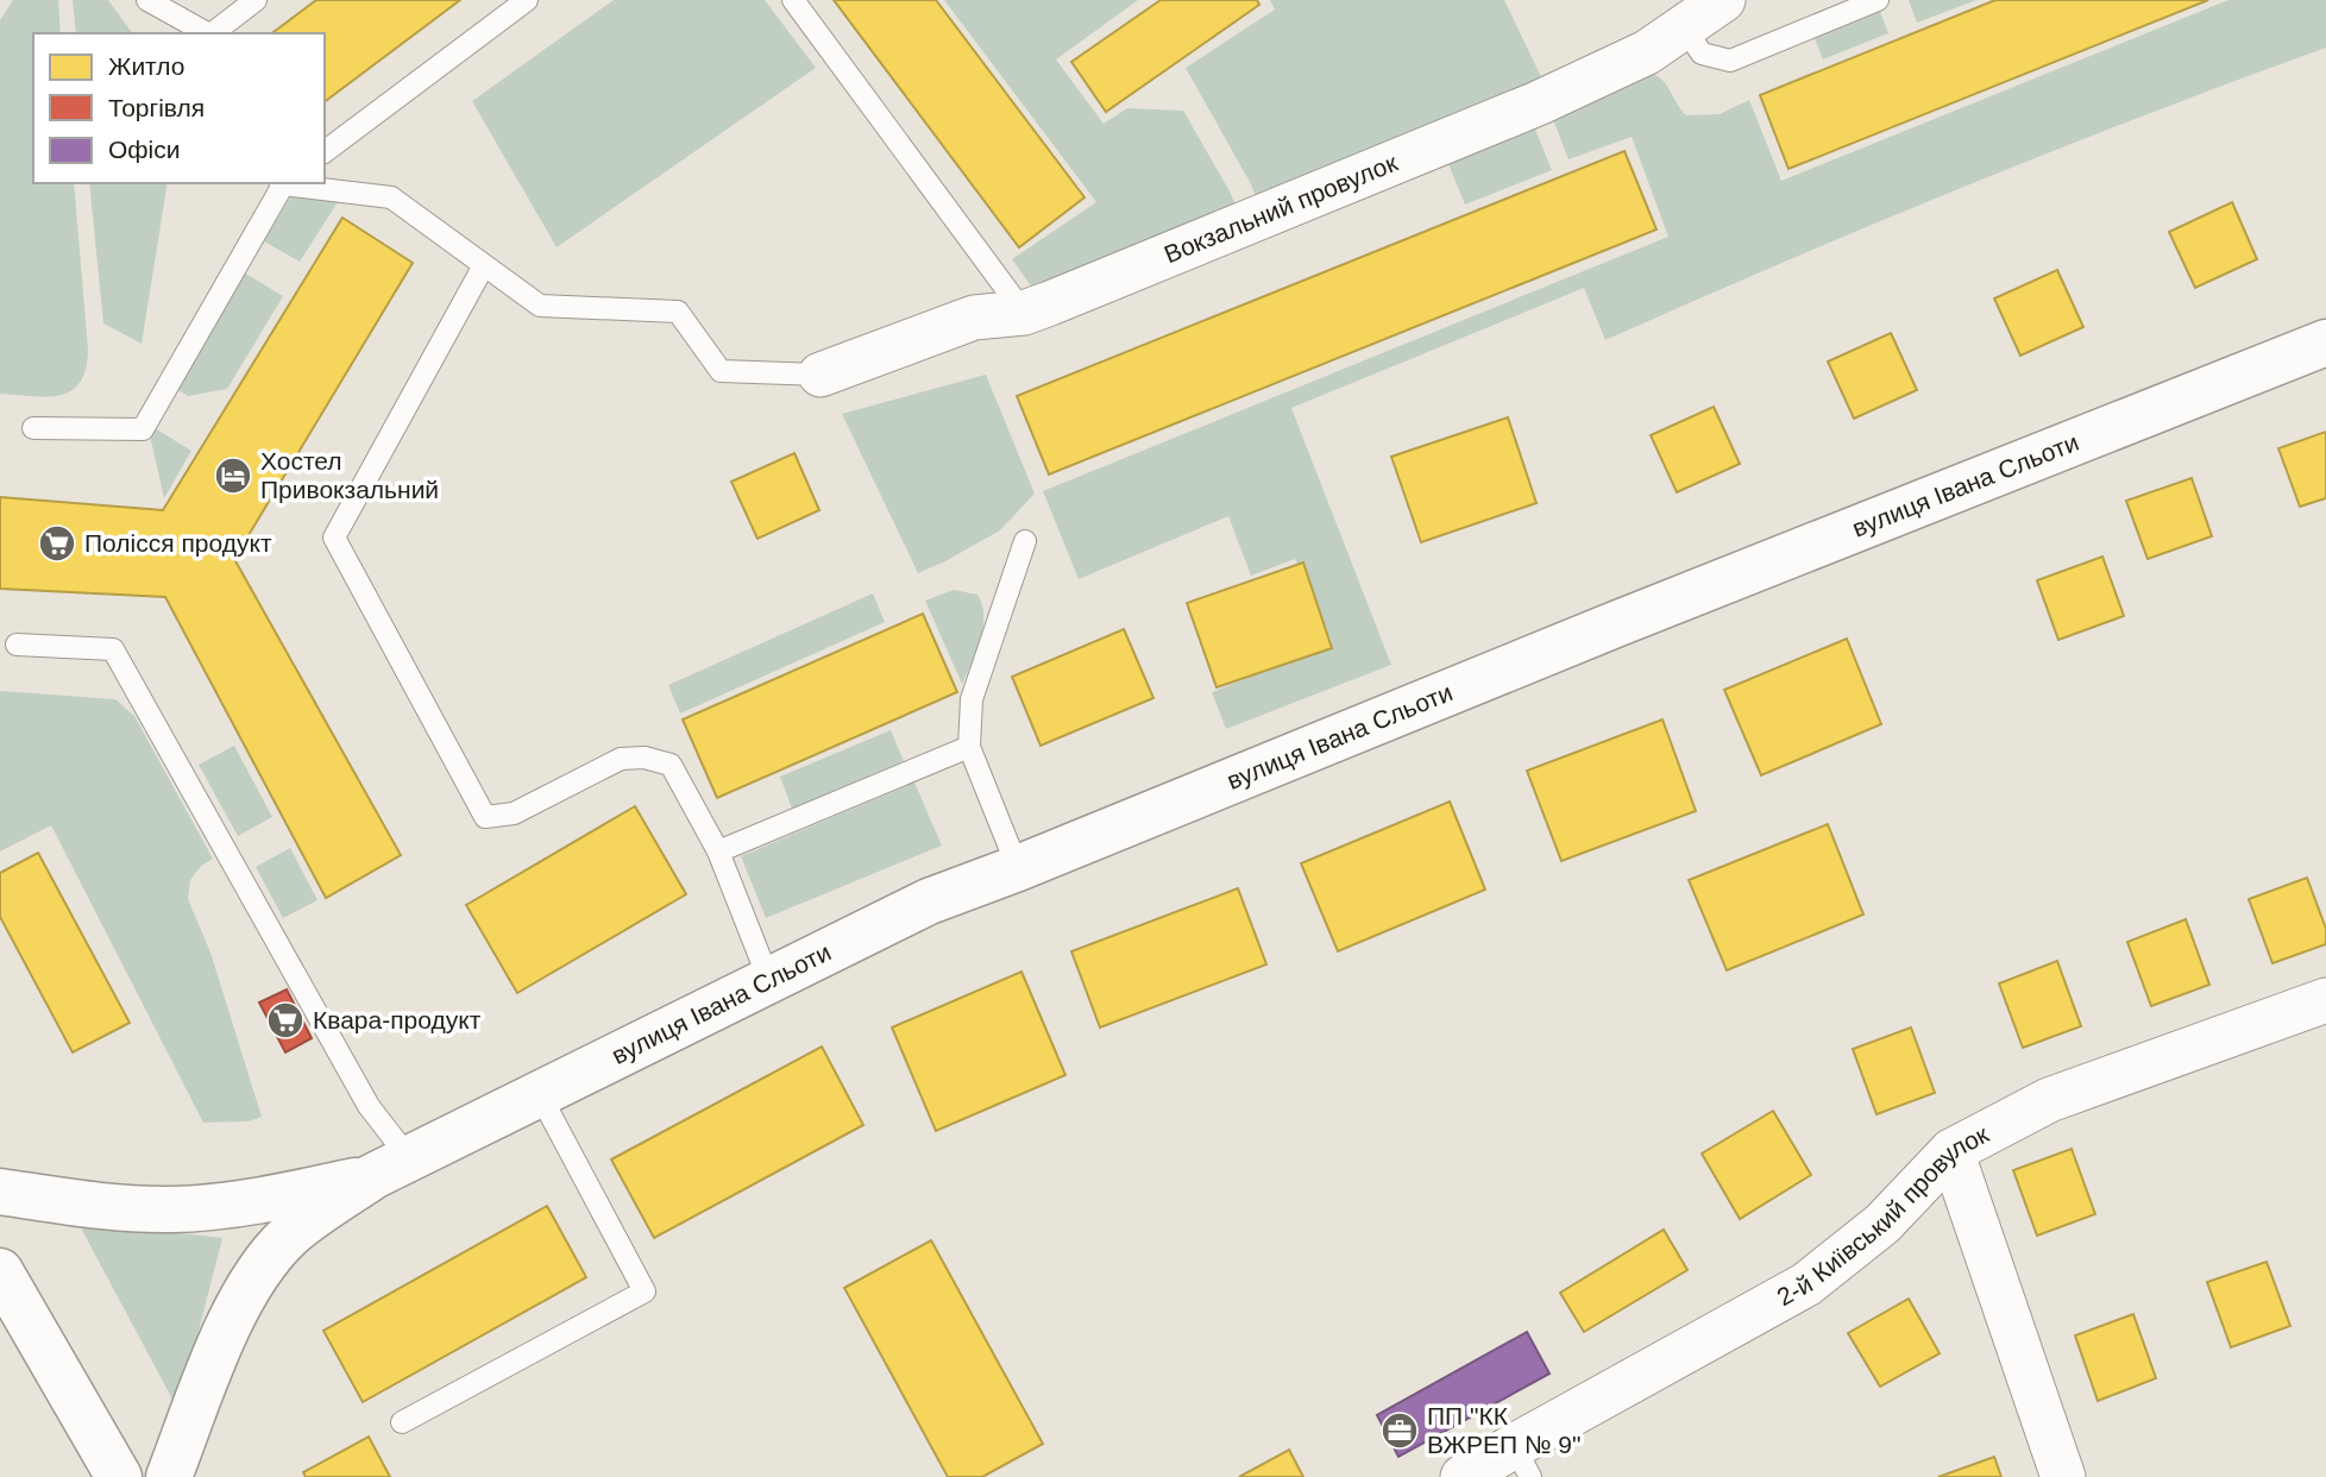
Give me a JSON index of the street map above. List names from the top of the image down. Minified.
{"streets":{"street":["Вокзальний провулок","вулиця Івана Сльоти","2-й Київський провулок"]},"places":{"hotel":["Хостел Привокзальний"],"supermarket":["Полісся продукт","Квара-продукт"],"office":["ПП \"КК ВЖРЕП № 9\""]},"legend":["Житло","Торгівля","Офіси"]}
